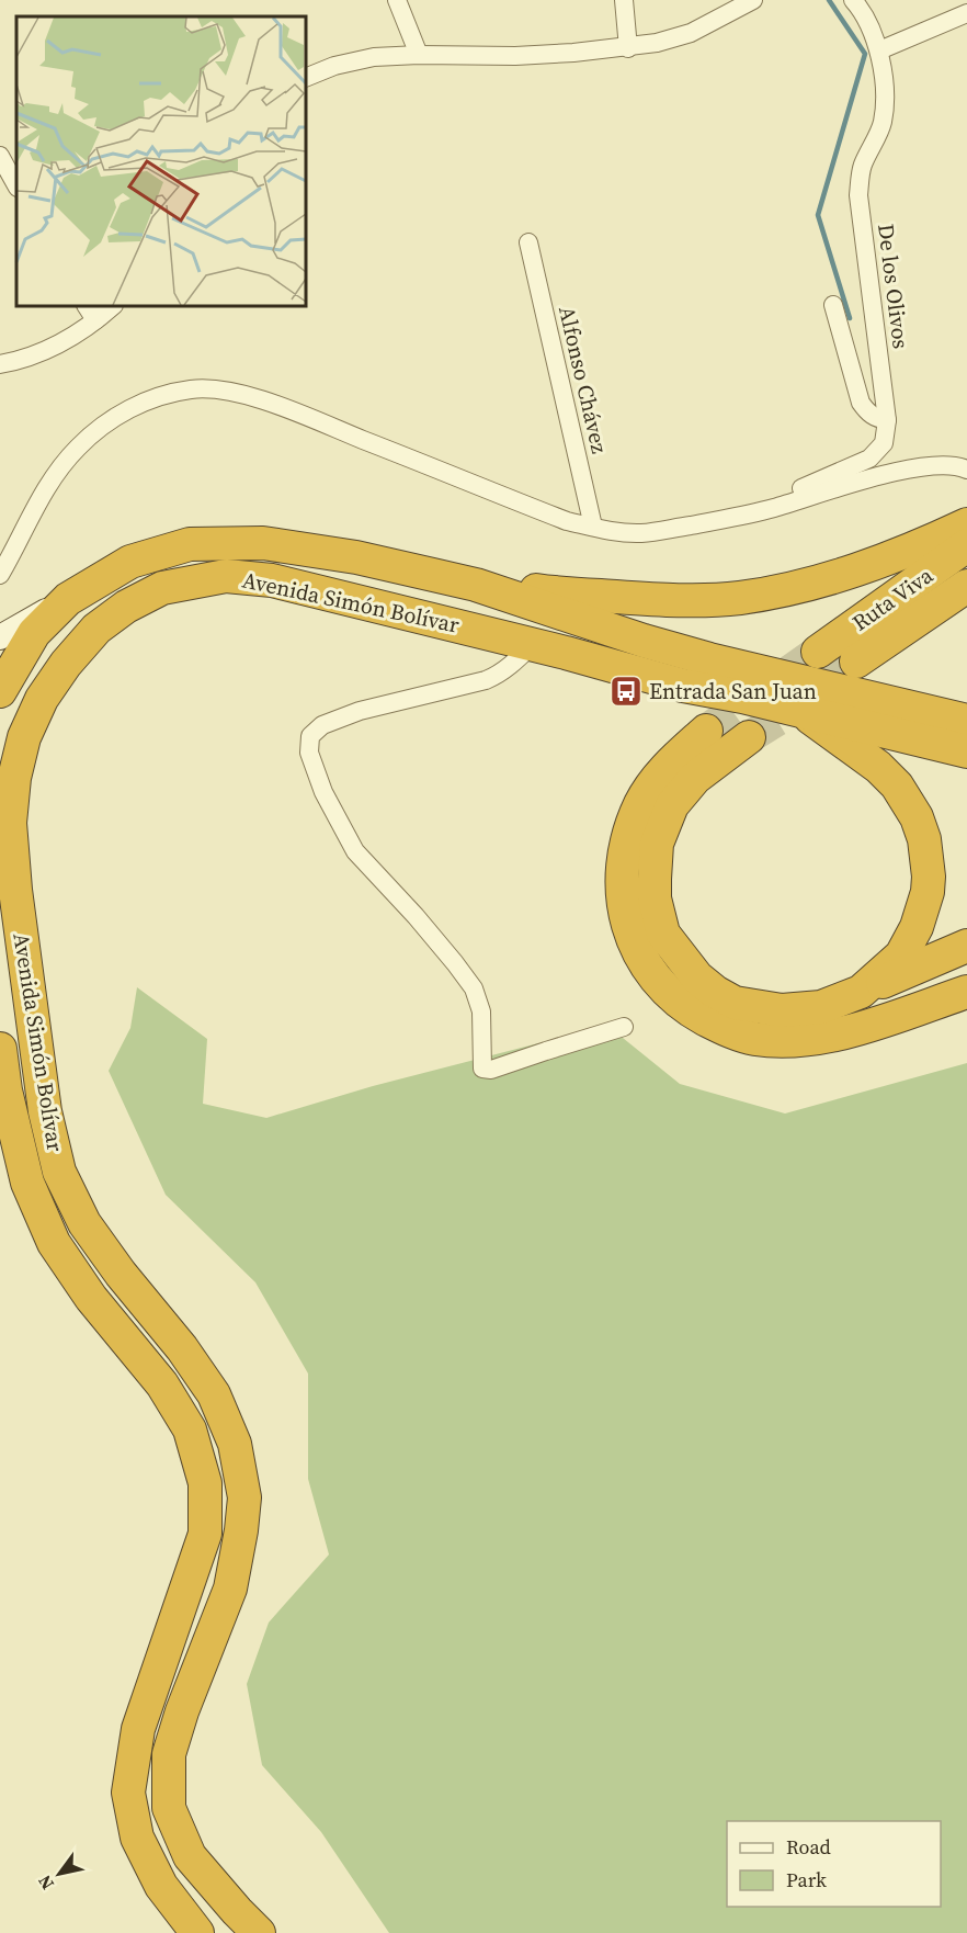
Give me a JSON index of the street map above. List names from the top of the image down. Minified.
{"streets":{"highway":["Ruta Viva","Avenida Simón Bolívar"],"street":["De los Olivos","Alfonso Chávez"]},"places":{"bus stop":["Entrada San Juan"]},"legend":["Road","Park"],"north":"bottom left"}
